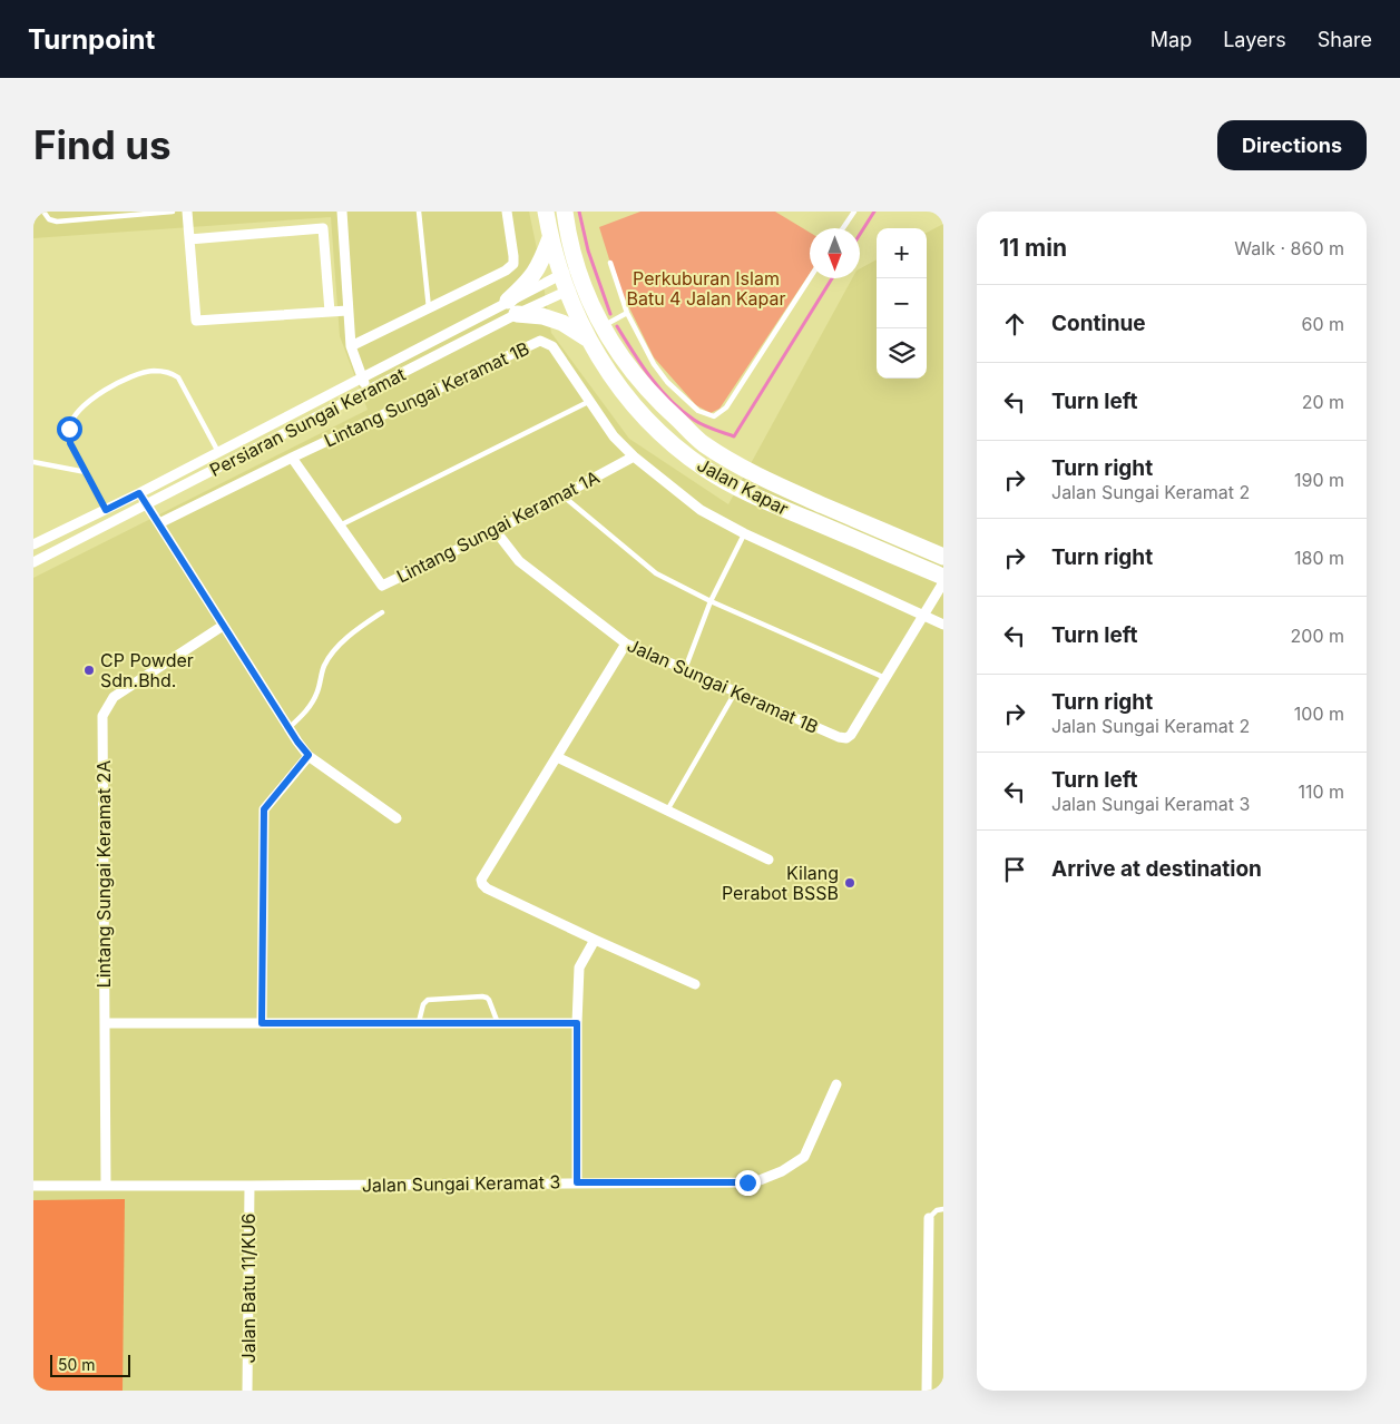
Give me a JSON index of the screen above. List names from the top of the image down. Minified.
{"streets":{"highway":["Jalan Kapar"],"street":["Lintang Sungai Keramat 1B","Persiaran Sungai Keramat","Lintang Sungai Keramat 1A","Jalan Sungai Keramat 1B","Lintang Sungai Keramat 2A","Jalan Sungai Keramat 3","Jalan Batu 11/KU6"]},"crossings":[["Lintang Sungai Keramat 1B","Lintang Sungai Keramat 1A"],["Lintang Sungai Keramat 1B","Jalan Sungai Keramat 1B"],["Persiaran Sungai Keramat","Jalan Kapar"],["Lintang Sungai Keramat 1A","Jalan Sungai Keramat 1B"],["Lintang Sungai Keramat 2A","Jalan Sungai Keramat 3"],["Jalan Sungai Keramat 3","Jalan Batu 11/KU6"]],"parks":["Perkuburan Islam Batu 4 Jalan Kapar"],"places":["CP Powder Sdn.Bhd.","Kilang Perabot BSSB"],"scale_bar":"50 m","north":"bottom","page":{"header":"Turnpoint","nav":["Map","Layers","Share"],"buttons":"Directions","title":"Find us","heading":["11 min","Walk · 860 m"],"map_buttons":["+","−"],"list":[["Continue","60 m"],["Turn left","20 m"],["Turn right","Jalan Sungai Keramat 2","190 m"],["Turn right","180 m"],["Turn left","200 m"],["Turn right","Jalan Sungai Keramat 2","100 m"],["Turn left","Jalan Sungai Keramat 3","110 m"],"Arrive at destination"],"scale":"50 m"}}
